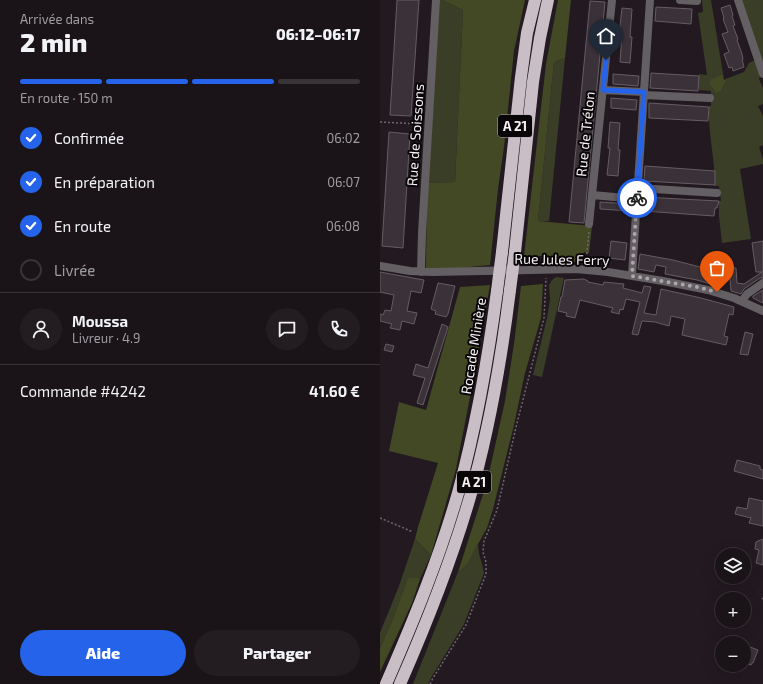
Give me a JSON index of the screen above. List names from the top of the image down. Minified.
{"streets":{"highway":["A 21","Rocade Minière"],"street":["Rue de Trélon","Rue de Soissons","Rue Jules Ferry"]},"crossings":[["Rue de Soissons","Rue Jules Ferry"]],"page":{"heading":["2 min","Arrivée dans","06:12–06:17"],"panel":["Moussa","Livreur · 4.9","Commande #4242","41.60 €"],"bar":"En route · 150 m","list":[["Confirmée","06:02"],["En préparation","06:07"],["En route","06:08"],"Livrée"],"map_buttons":["+","−"],"buttons":["Aide","Partager"]}}
